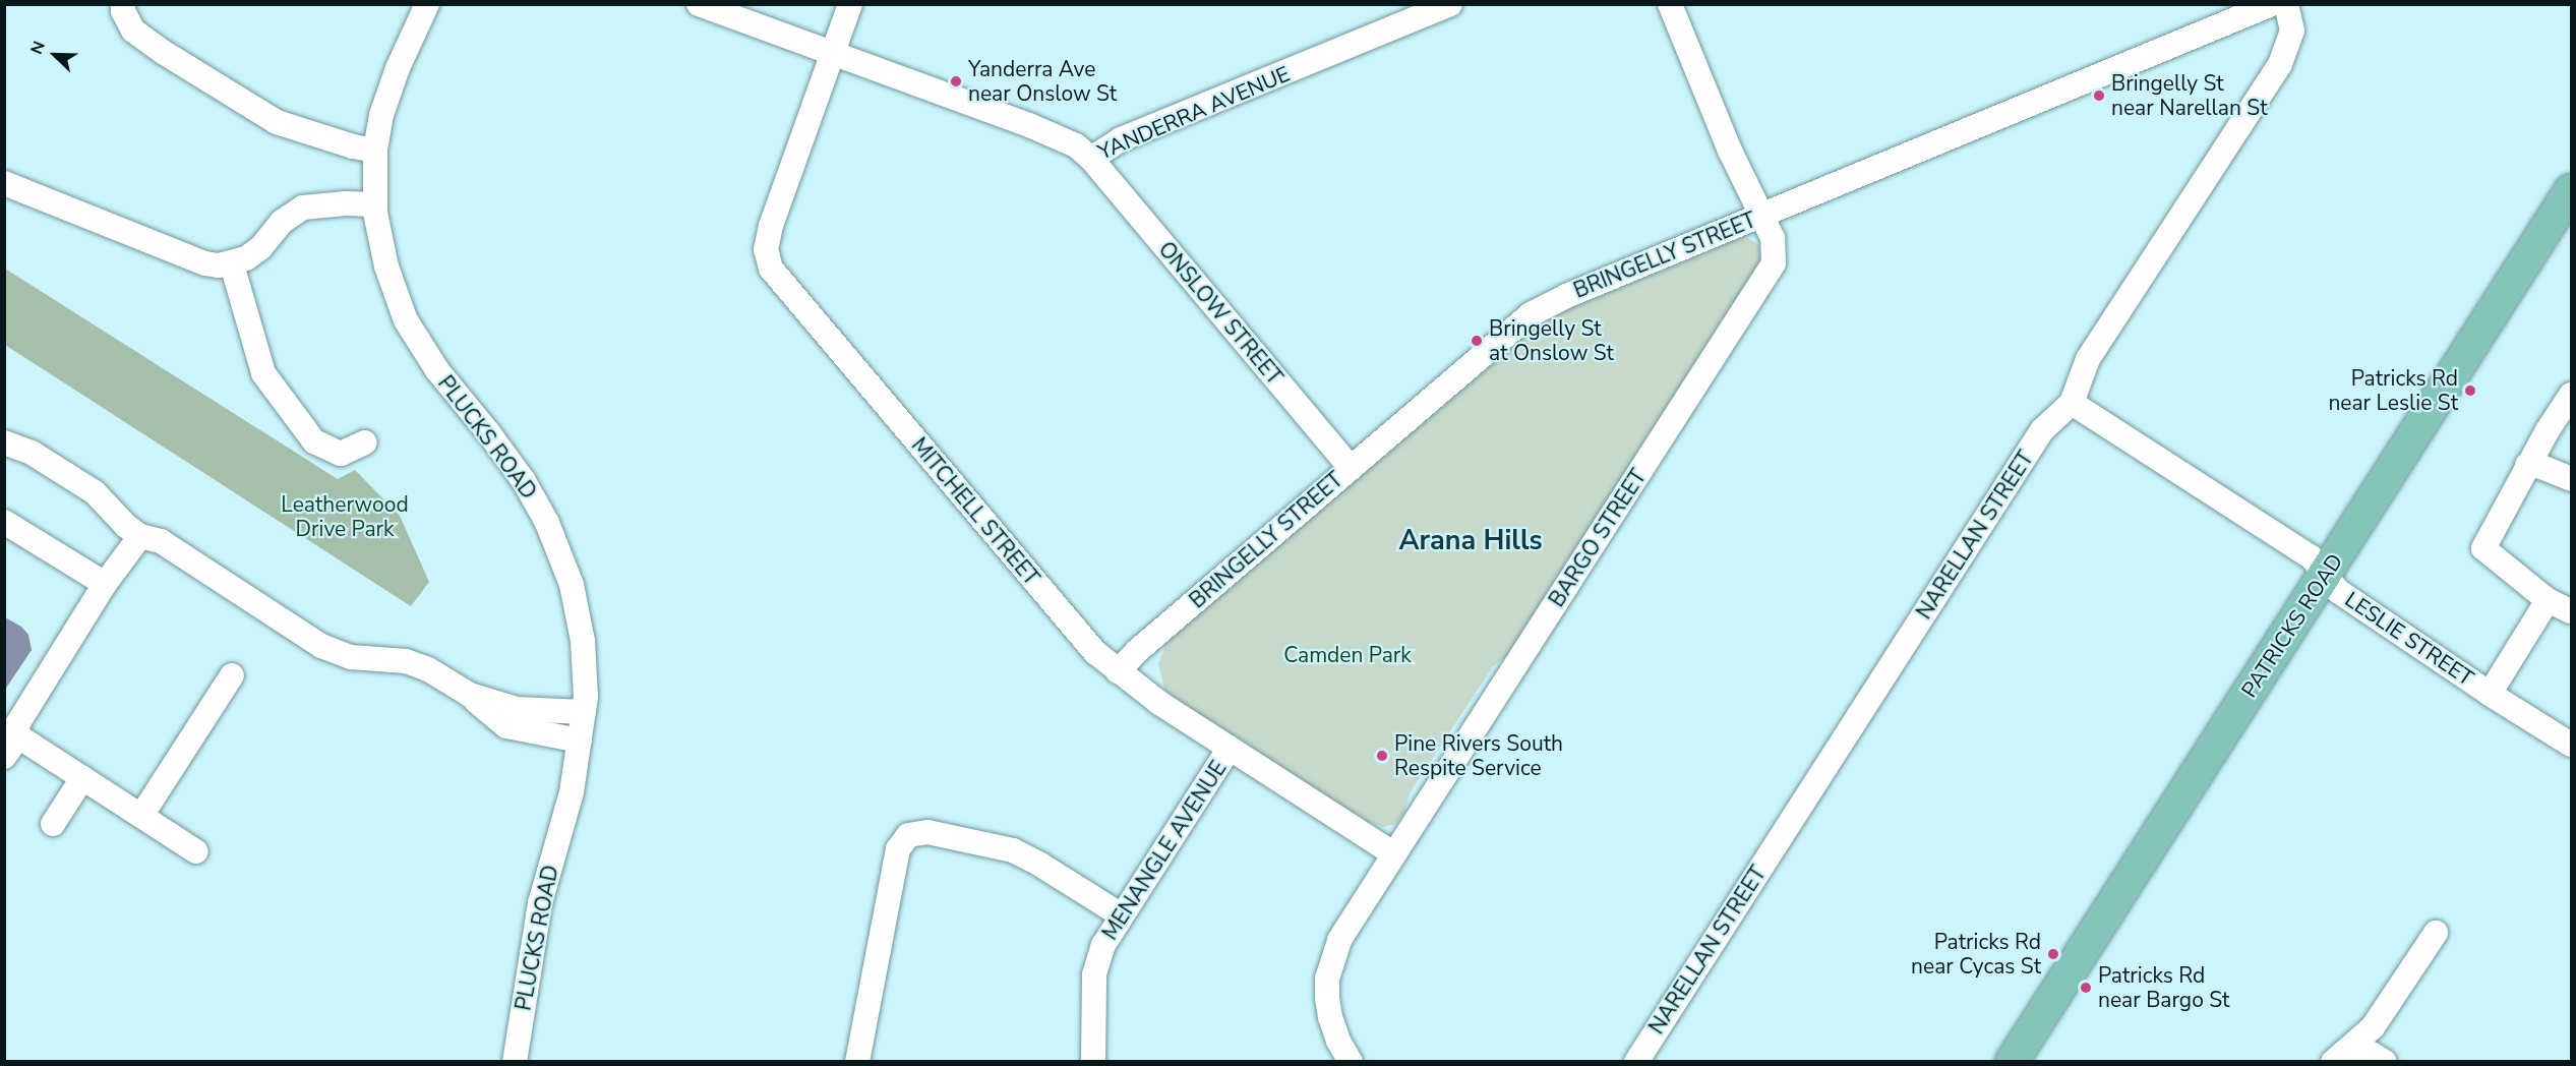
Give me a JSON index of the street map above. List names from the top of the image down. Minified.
{"streets":{"main road":["PATRICKS ROAD"],"street":["YANDERRA AVENUE","BRINGELLY STREET","ONSLOW STREET","PLUCKS ROAD","MITCHELL STREET","NARELLAN STREET","BARGO STREET","LESLIE STREET","MENANGLE AVENUE"]},"crossings":[["YANDERRA AVENUE","ONSLOW STREET"],["YANDERRA AVENUE","MITCHELL STREET"],["BRINGELLY STREET","ONSLOW STREET"],["BRINGELLY STREET","MITCHELL STREET"],["BRINGELLY STREET","BARGO STREET"],["MITCHELL STREET","BARGO STREET"],["MITCHELL STREET","MENANGLE AVENUE"],["NARELLAN STREET","LESLIE STREET"],["PATRICKS ROAD","LESLIE STREET"]],"districts":["Arana Hills"],"parks":["Leatherwood Drive Park","Camden Park"],"places":["Yanderra Ave near Onslow St","Bringelly St near Narellan St","Bringelly St at Onslow St","Patricks Rd near Leslie St","Pine Rivers South Respite Service","Patricks Rd near Cycas St","Patricks Rd near Bargo St"],"north":"top left"}
